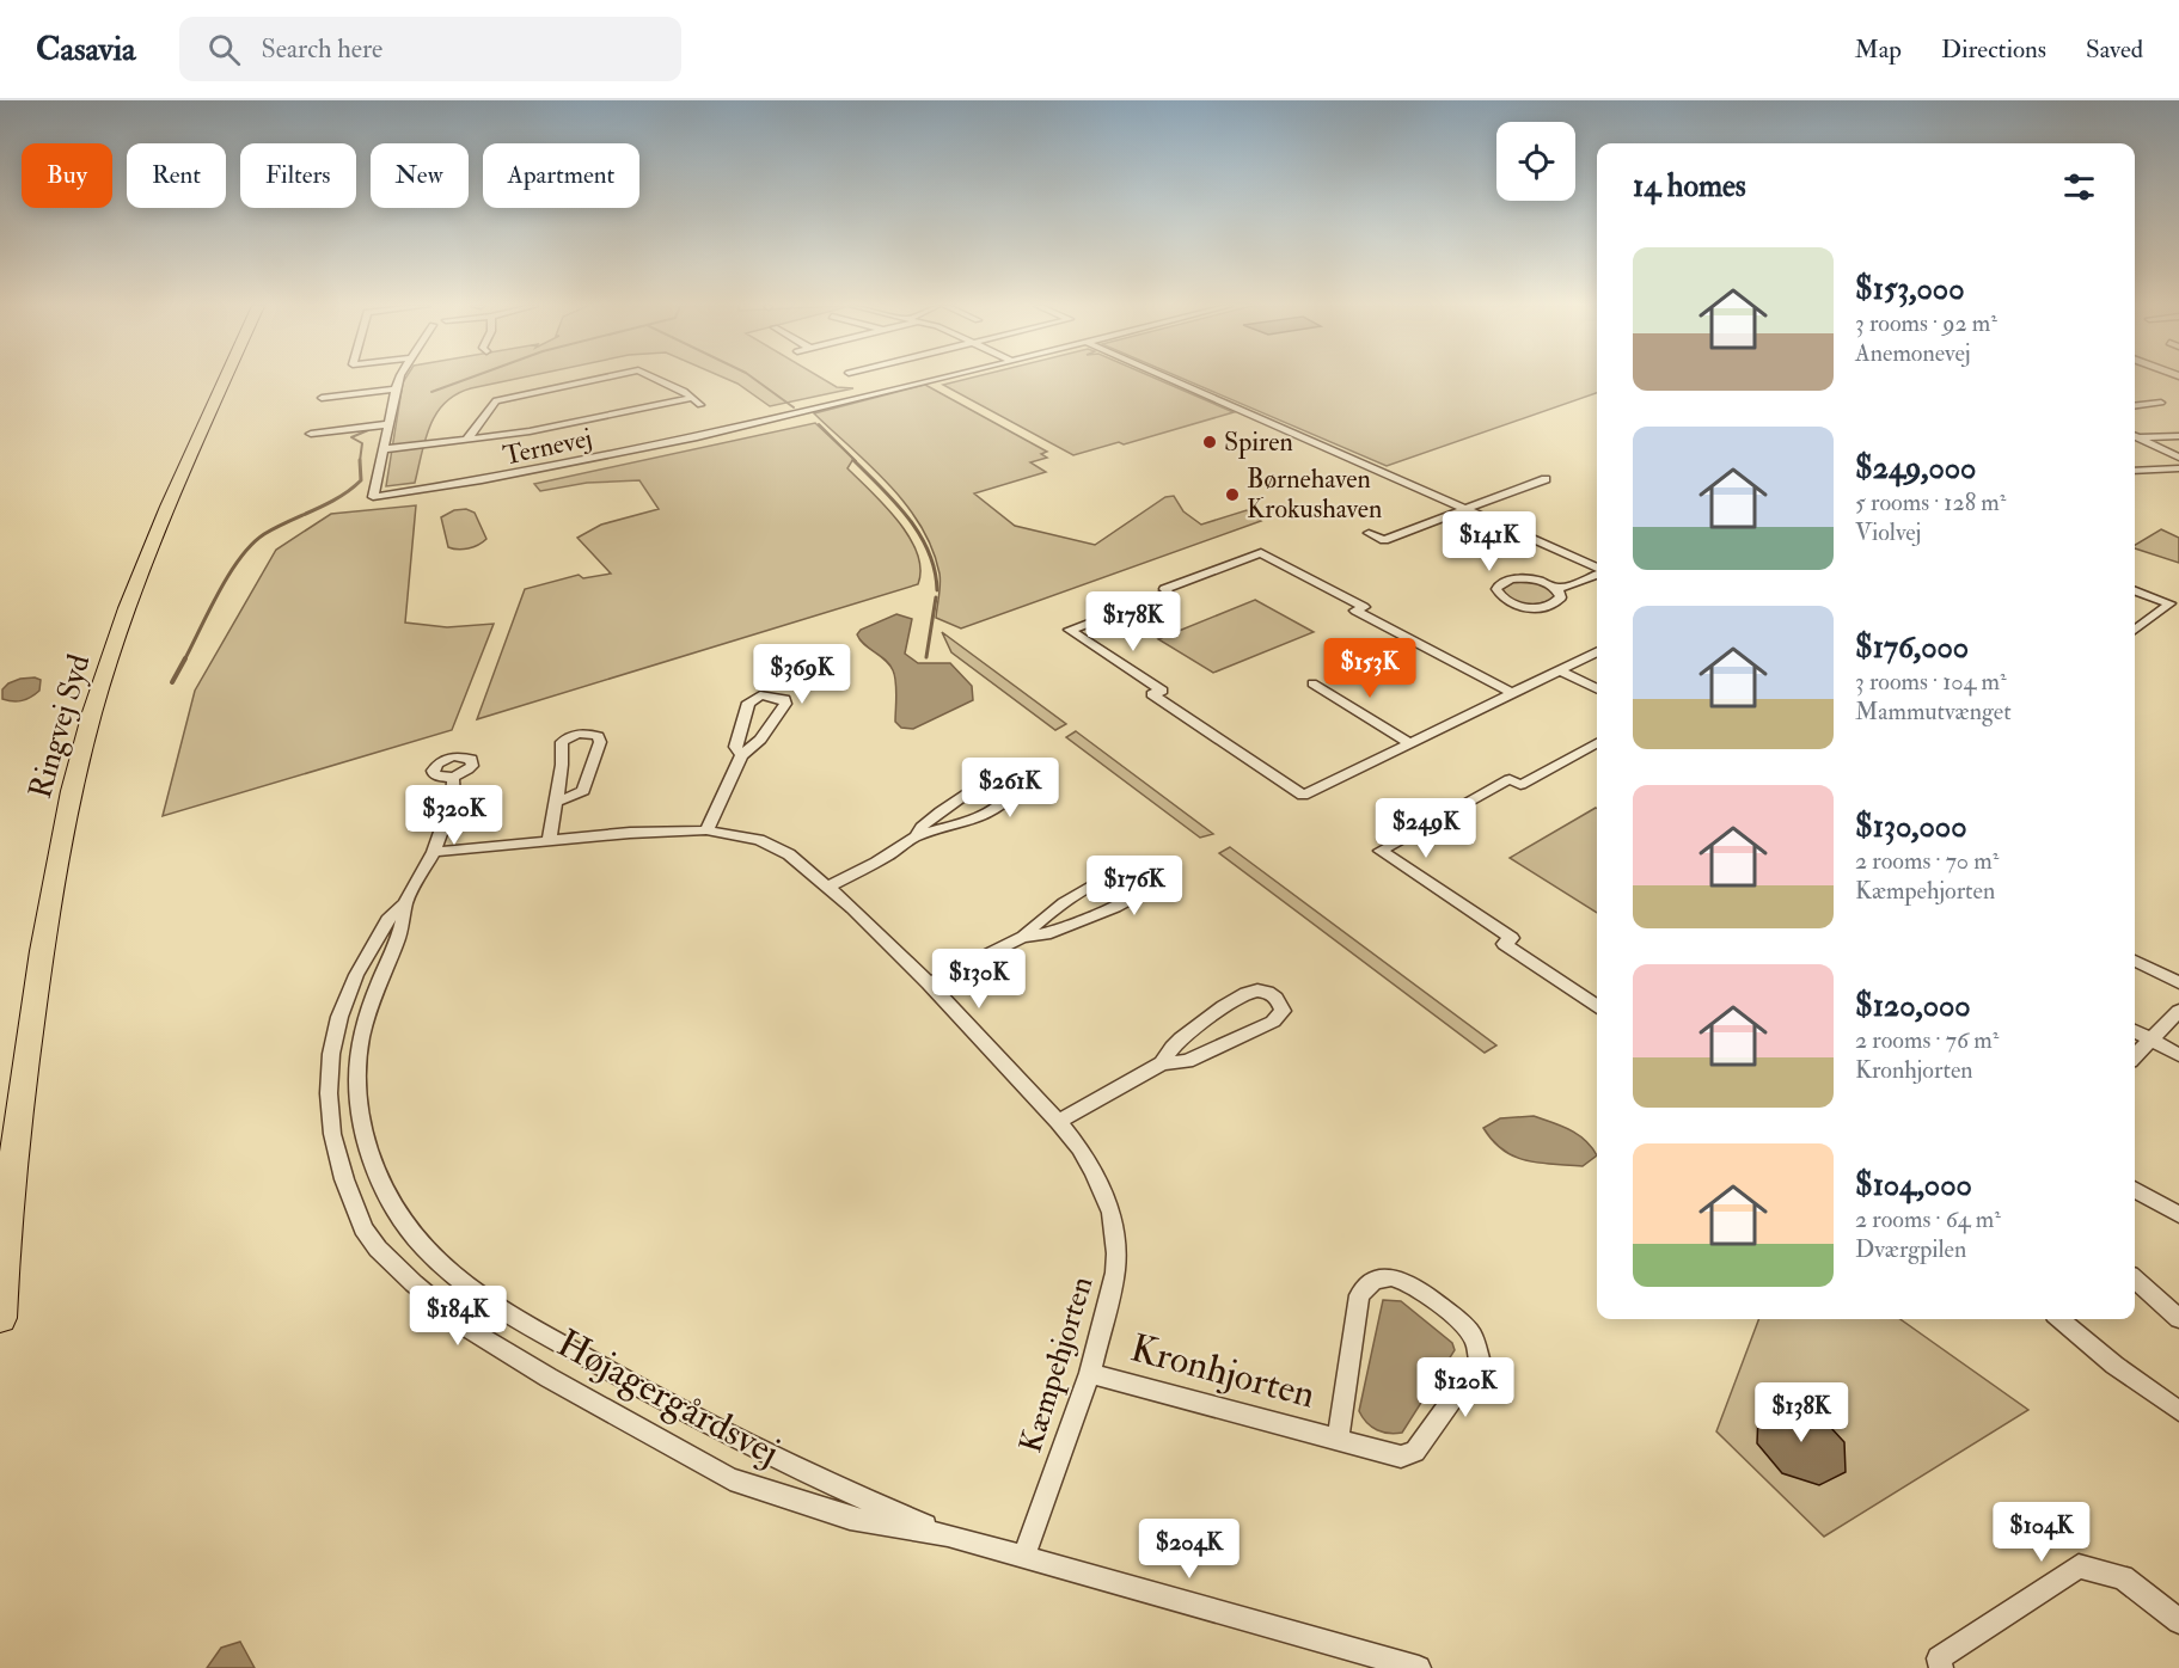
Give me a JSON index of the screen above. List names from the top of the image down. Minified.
{"streets":{"highway":["Ringvej Syd"],"street":["Ternevej","Kæmpehjorten","Kronhjorten","Højagergårdsvej"]},"crossings":[["Kæmpehjorten","Kronhjorten"],["Kæmpehjorten","Højagergårdsvej"]],"places":["Spiren","Børnehaven Krokushaven"],"page":{"header":"Casavia","search":"Search here","nav":["Map","Directions","Saved"],"chip":["Buy","Rent","Filters","New","Apartment"],"heading":"14 homes","list":[{"name":"$153,000","note":"3 rooms · 92 m² · Anemonevej"},{"name":"$249,000","note":"5 rooms · 128 m² · Violvej"},{"name":"$176,000","note":"3 rooms · 104 m² · Mammutvænget"},{"name":"$130,000","note":"2 rooms · 70 m² · Kæmpehjorten"},{"name":"$120,000","note":"2 rooms · 76 m² · Kronhjorten"},{"name":"$104,000","note":"2 rooms · 64 m² · Dværgpilen"}],"price":["$141K","$178K","$153K","$369K","$261K","$320K","$249K","$176K","$130K","$184K","$120K","$138K","$104K","$204K"]}}
